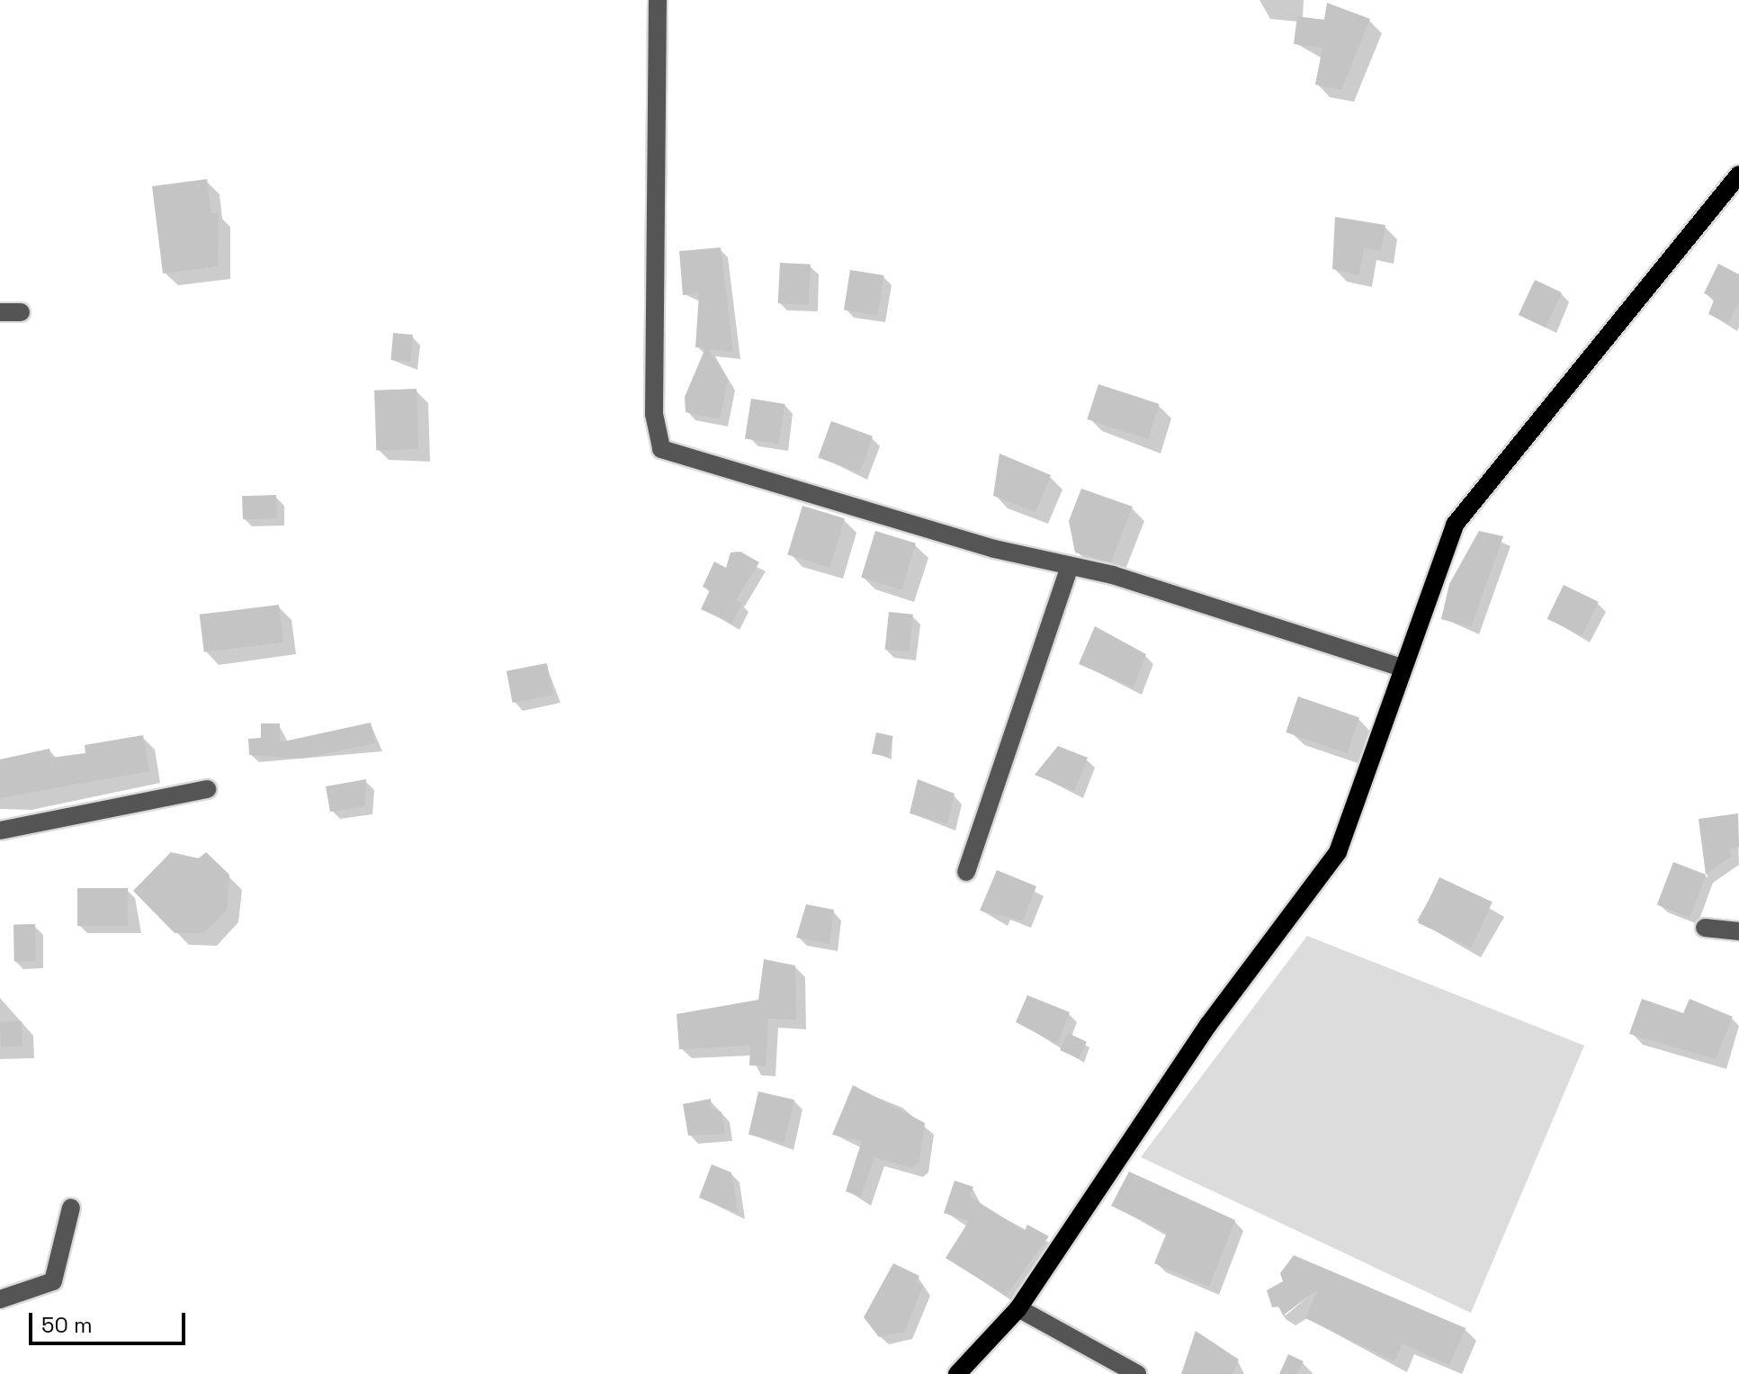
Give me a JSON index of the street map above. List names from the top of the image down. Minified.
{"scale_bar":"50 m"}
